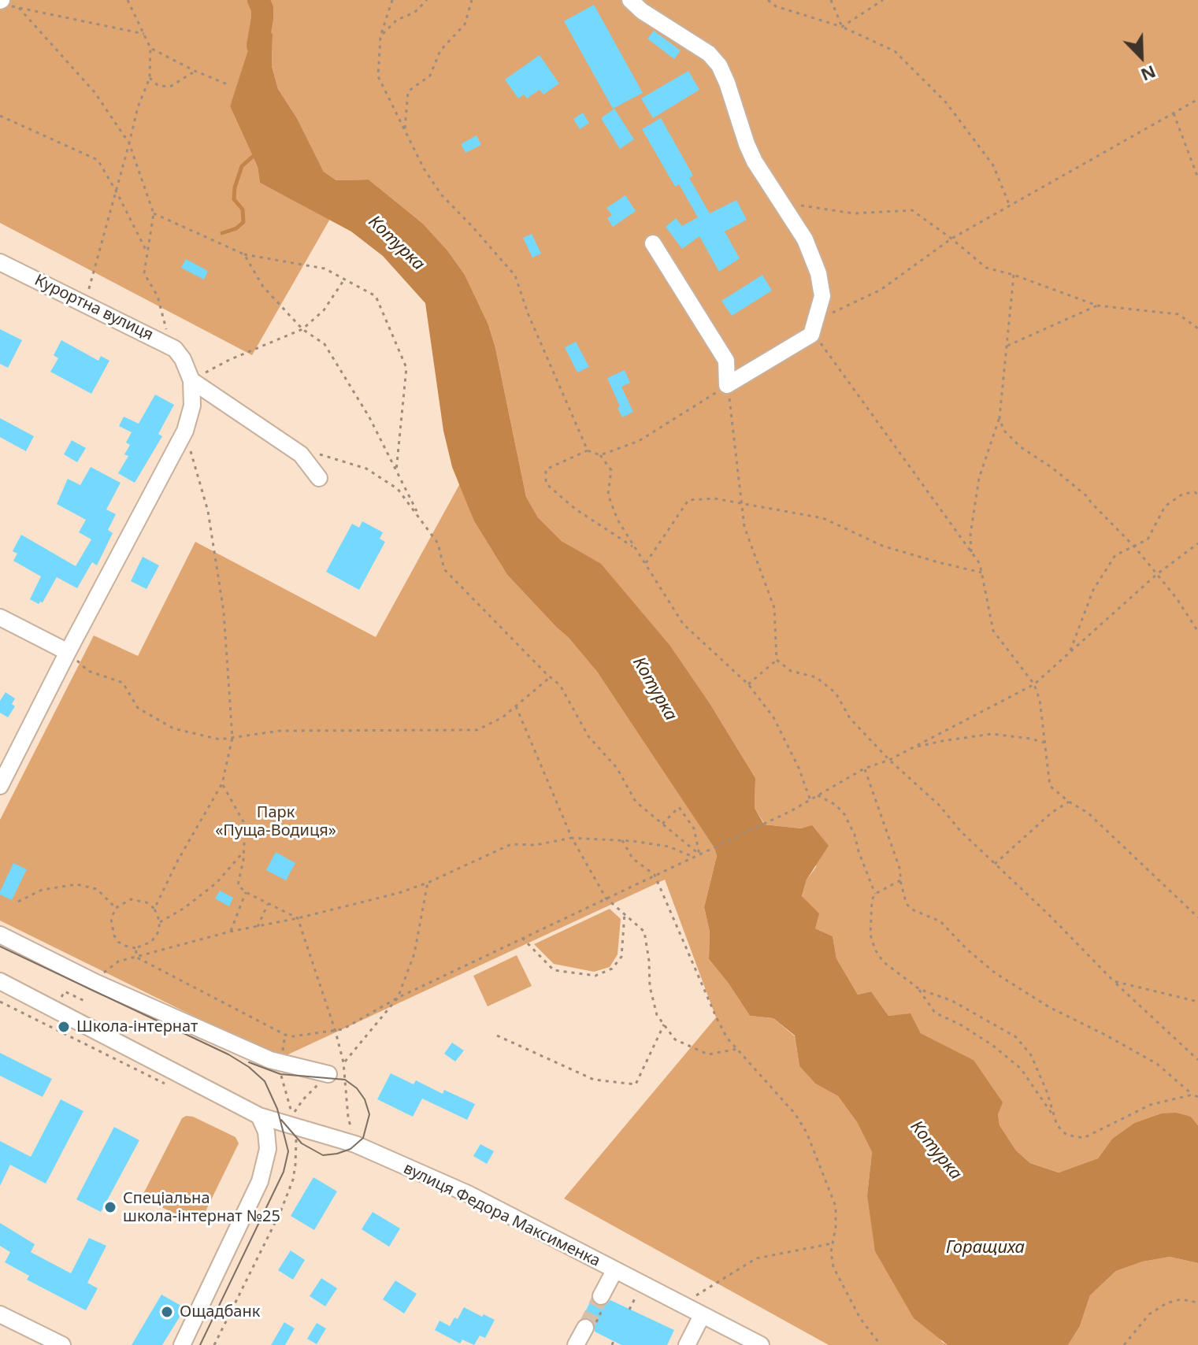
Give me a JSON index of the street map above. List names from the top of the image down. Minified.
{"streets":{"street":["Курортна вулиця","вулиця Федора Максименка"]},"water":["Котурка","Горащиха"],"parks":["Парк «Пуща-Водиця»"],"places":["Школа-інтернат","Спеціальна школа-інтернат №25","Ощадбанк"],"north":"bottom right"}
